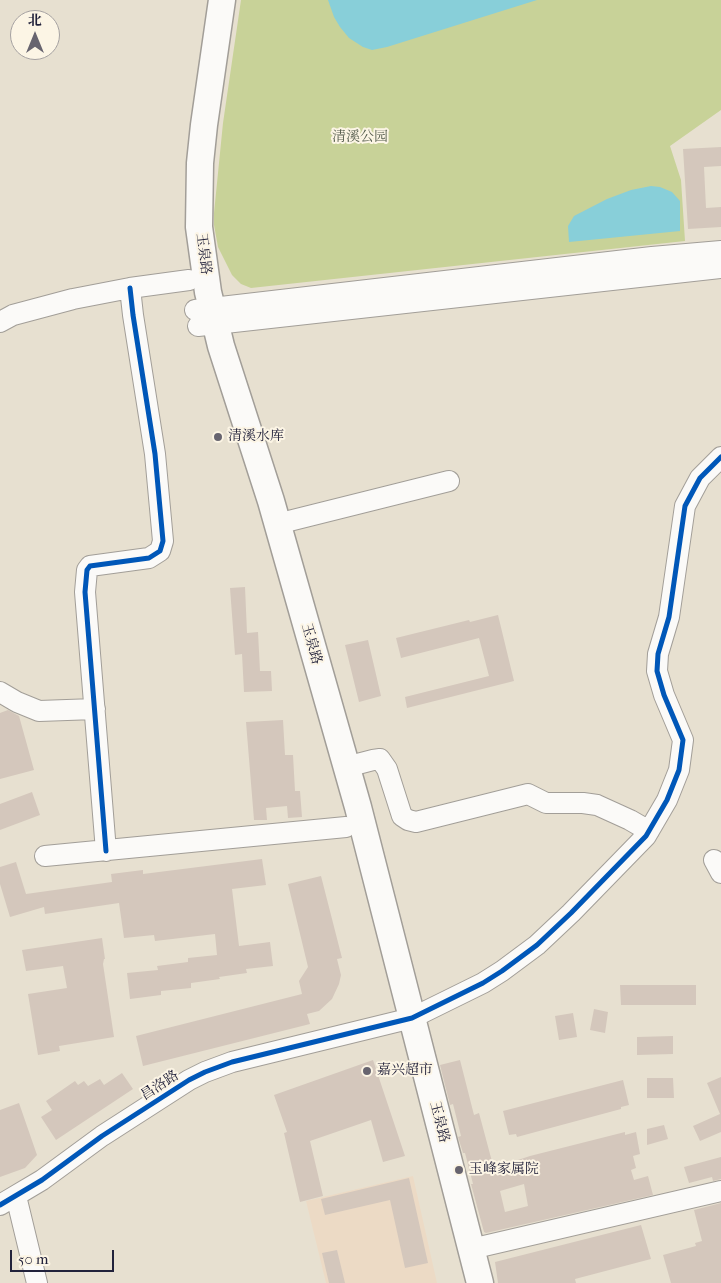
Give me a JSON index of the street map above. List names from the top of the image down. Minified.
{"streets":{"main road":["玉泉路"],"street":["昌洛路"]},"crossings":[["玉泉路","昌洛路"]],"parks":["清溪公园"],"places":["清溪水库","嘉兴超市","玉峰家属院"],"scale_bar":"50 m","north":"top"}
